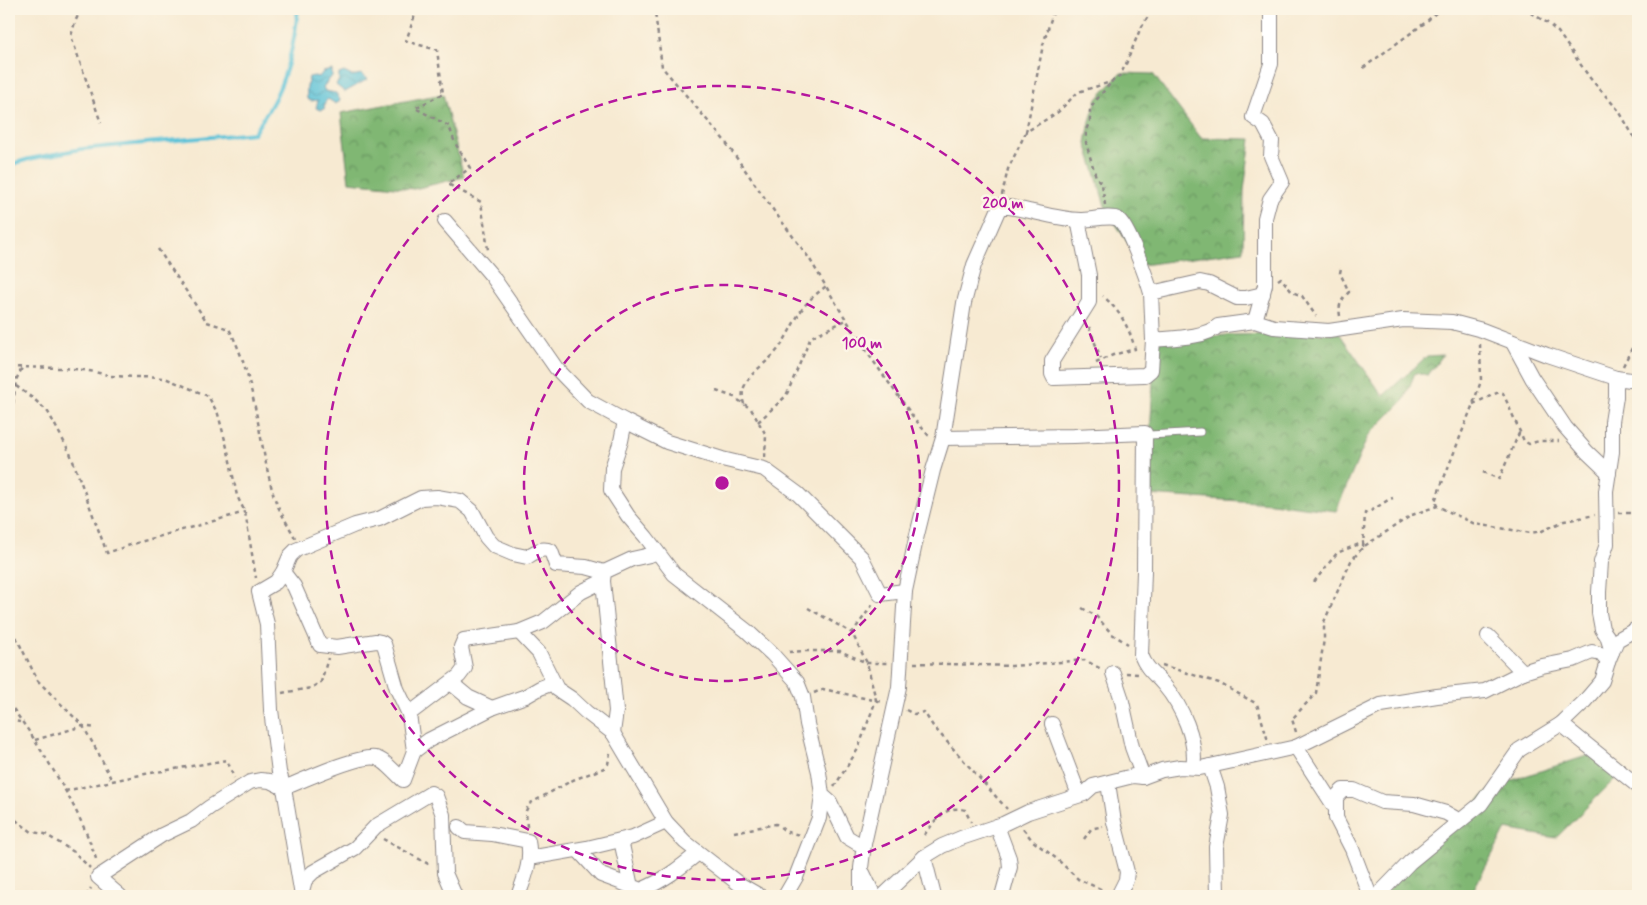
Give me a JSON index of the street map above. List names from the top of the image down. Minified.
{"rings":["200 m","100 m"]}
